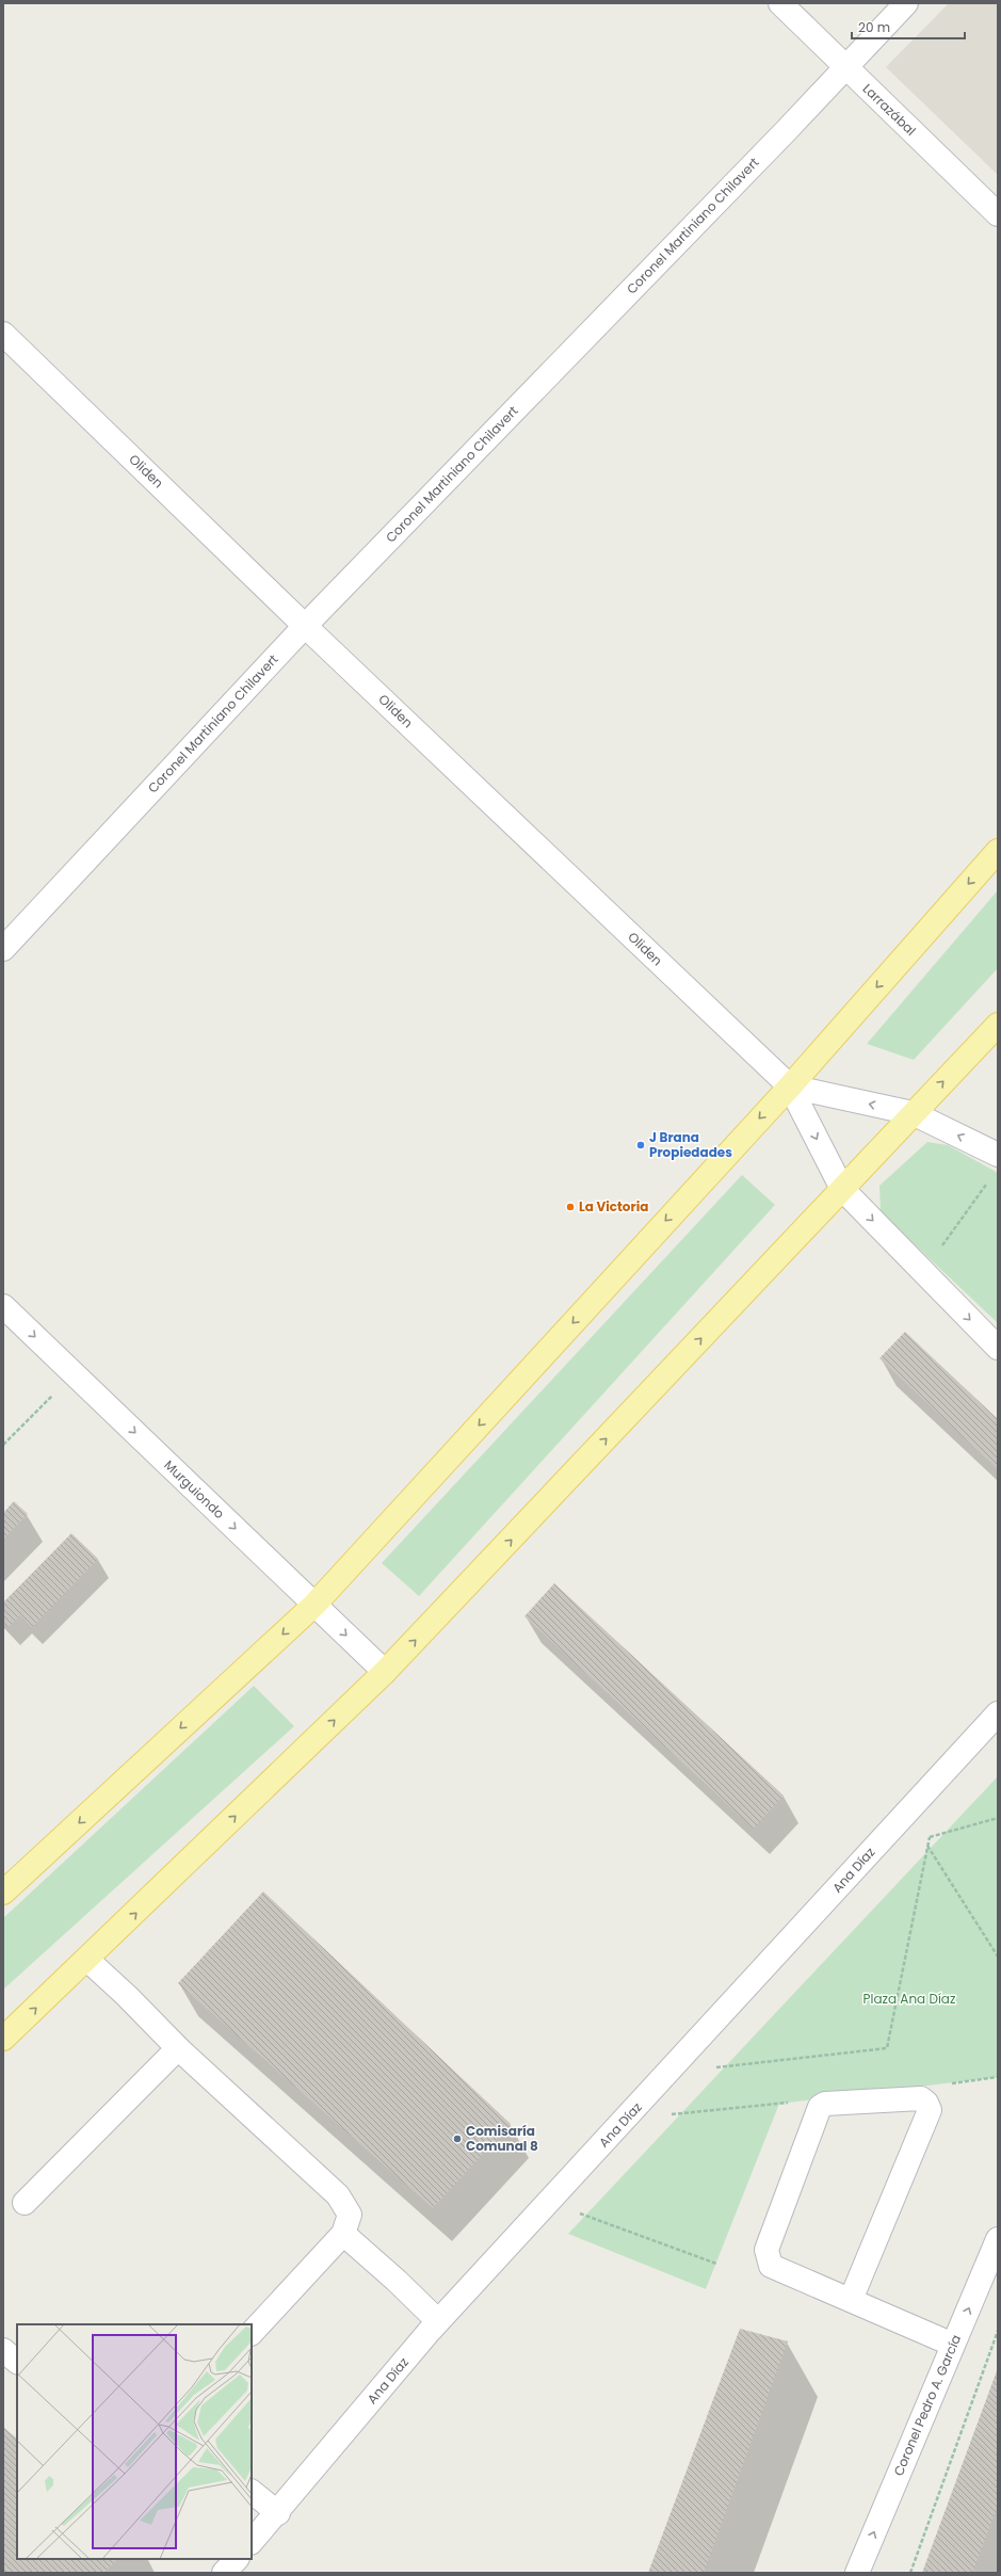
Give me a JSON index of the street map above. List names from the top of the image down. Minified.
{"streets":{"street":["Larrazábal","Coronel Martiniano Chilavert","Oliden","Murguiondo","Ana Díaz","Coronel Pedro A. García"]},"crossings":[["Larrazábal","Coronel Martiniano Chilavert"],["Coronel Martiniano Chilavert","Oliden"]],"one_way":["Murguiondo","Coronel Pedro A. García"],"parks":["Plaza Ana Díaz"],"places":["J Brana Propiedades","La Victoria","Comisaría Comunal 8"],"scale_bar":"20 m"}
